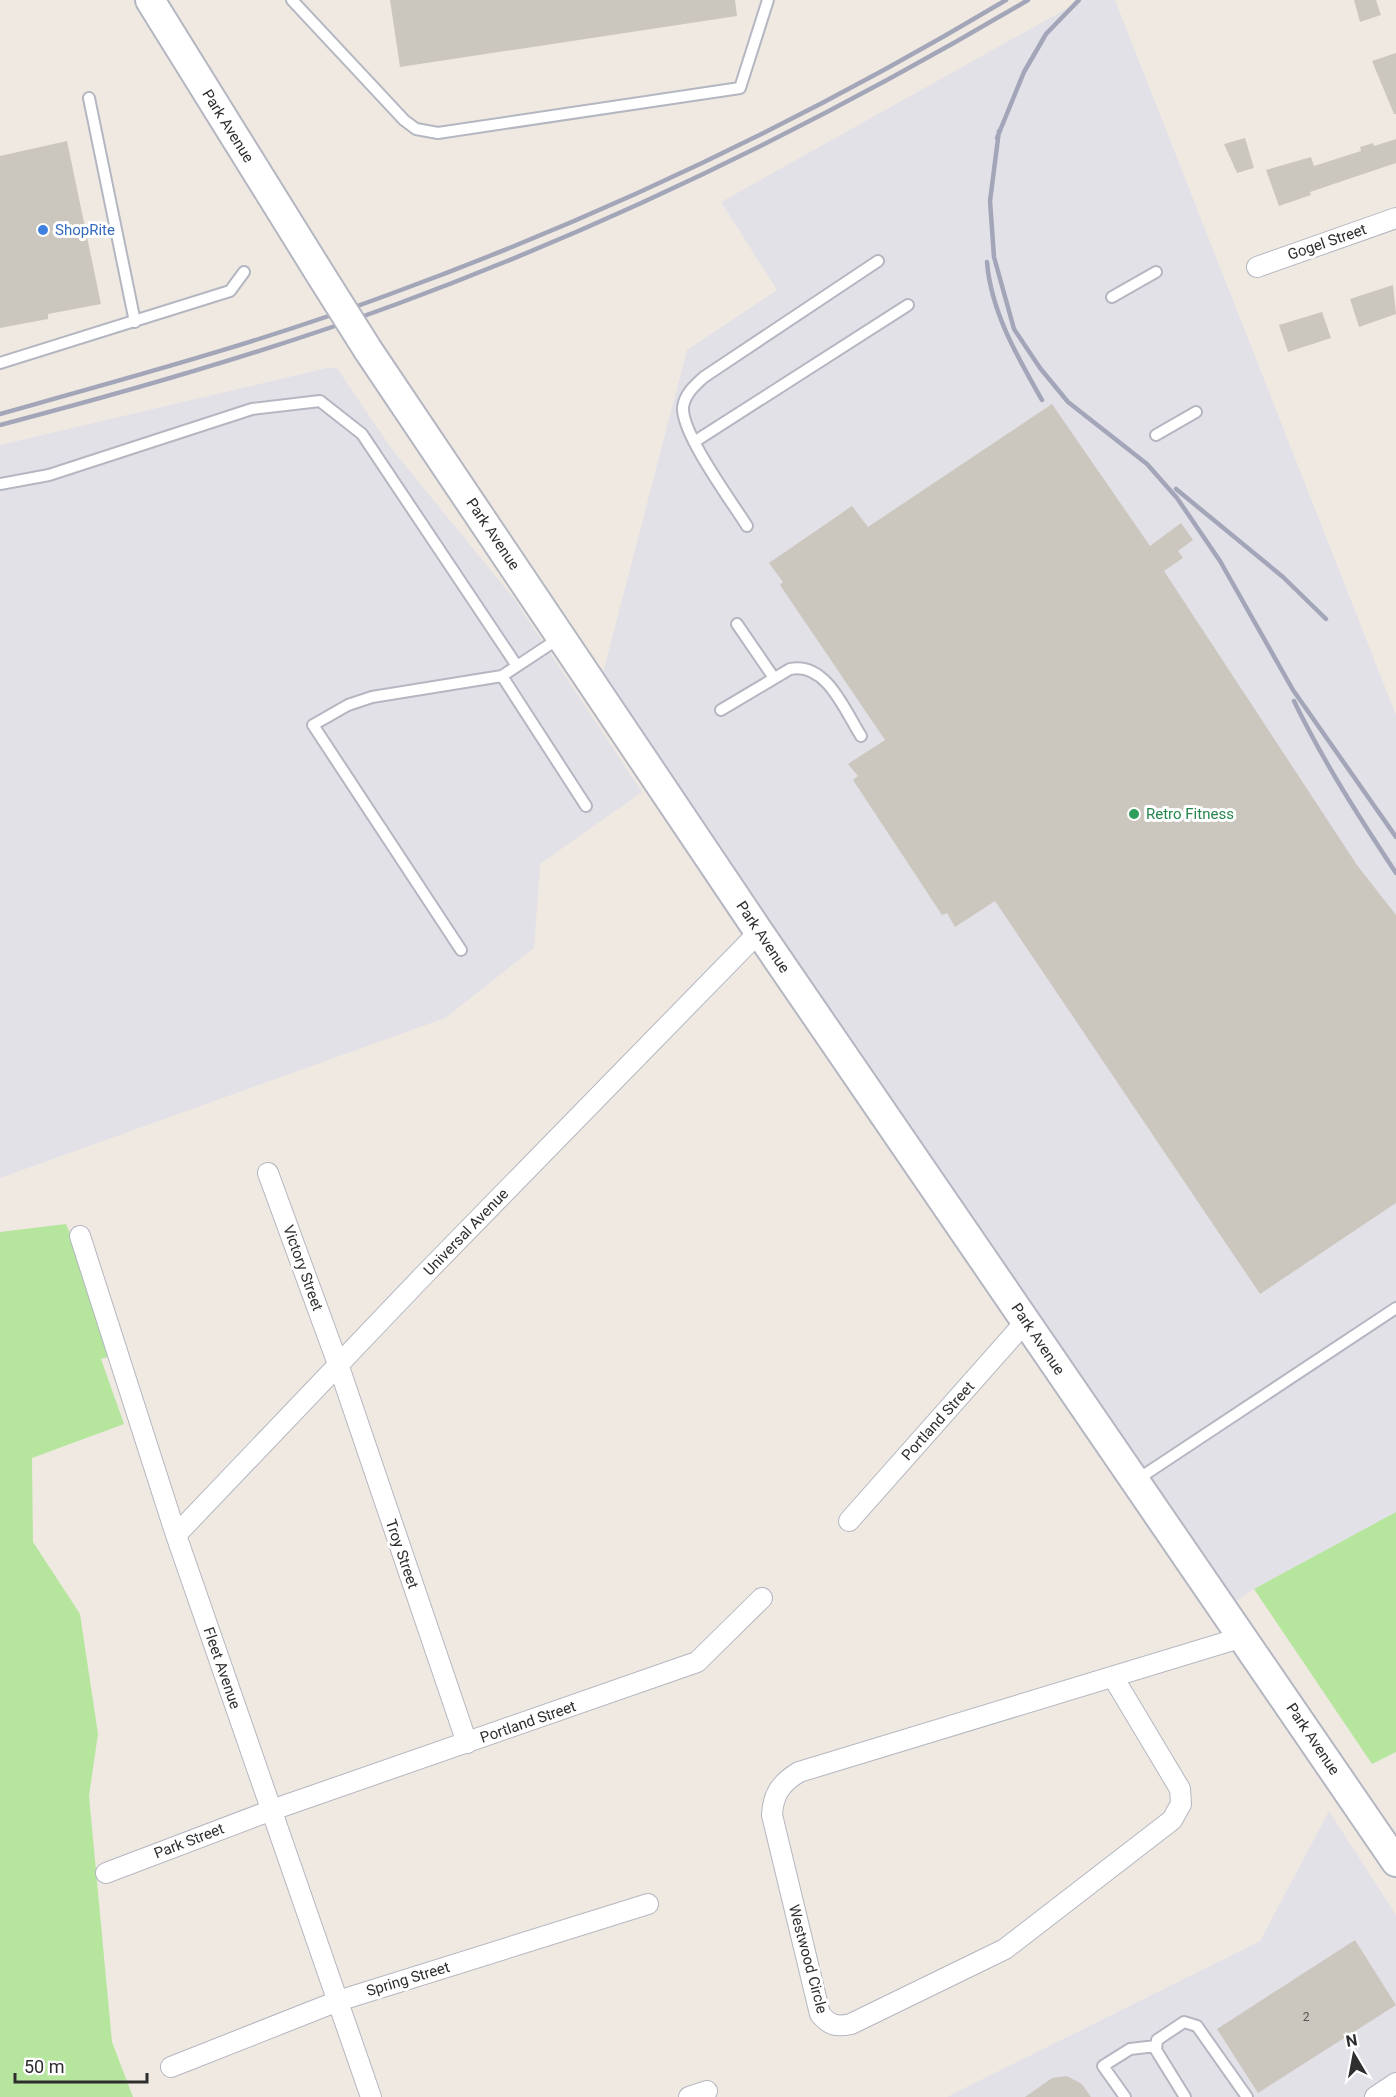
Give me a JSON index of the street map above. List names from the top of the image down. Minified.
{"streets":{"street":["Park Avenue","Gogel Street","Universal Avenue","Victory Street","Portland Street","Troy Street","Fleet Avenue","Park Street","Westwood Circle","Spring Street"]},"crossings":[["Park Avenue","Universal Avenue"],["Park Avenue","Portland Street"],["Park Avenue","Westwood Circle"],["Universal Avenue","Victory Street"],["Universal Avenue","Troy Street"],["Universal Avenue","Fleet Avenue"],["Victory Street","Troy Street"],["Portland Street","Troy Street"],["Portland Street","Fleet Avenue"],["Portland Street","Park Street"],["Fleet Avenue","Park Street"],["Fleet Avenue","Spring Street"]],"places":["ShopRite","Retro Fitness"],"house_numbers":["2"],"scale_bar":"50 m","north":"top"}
